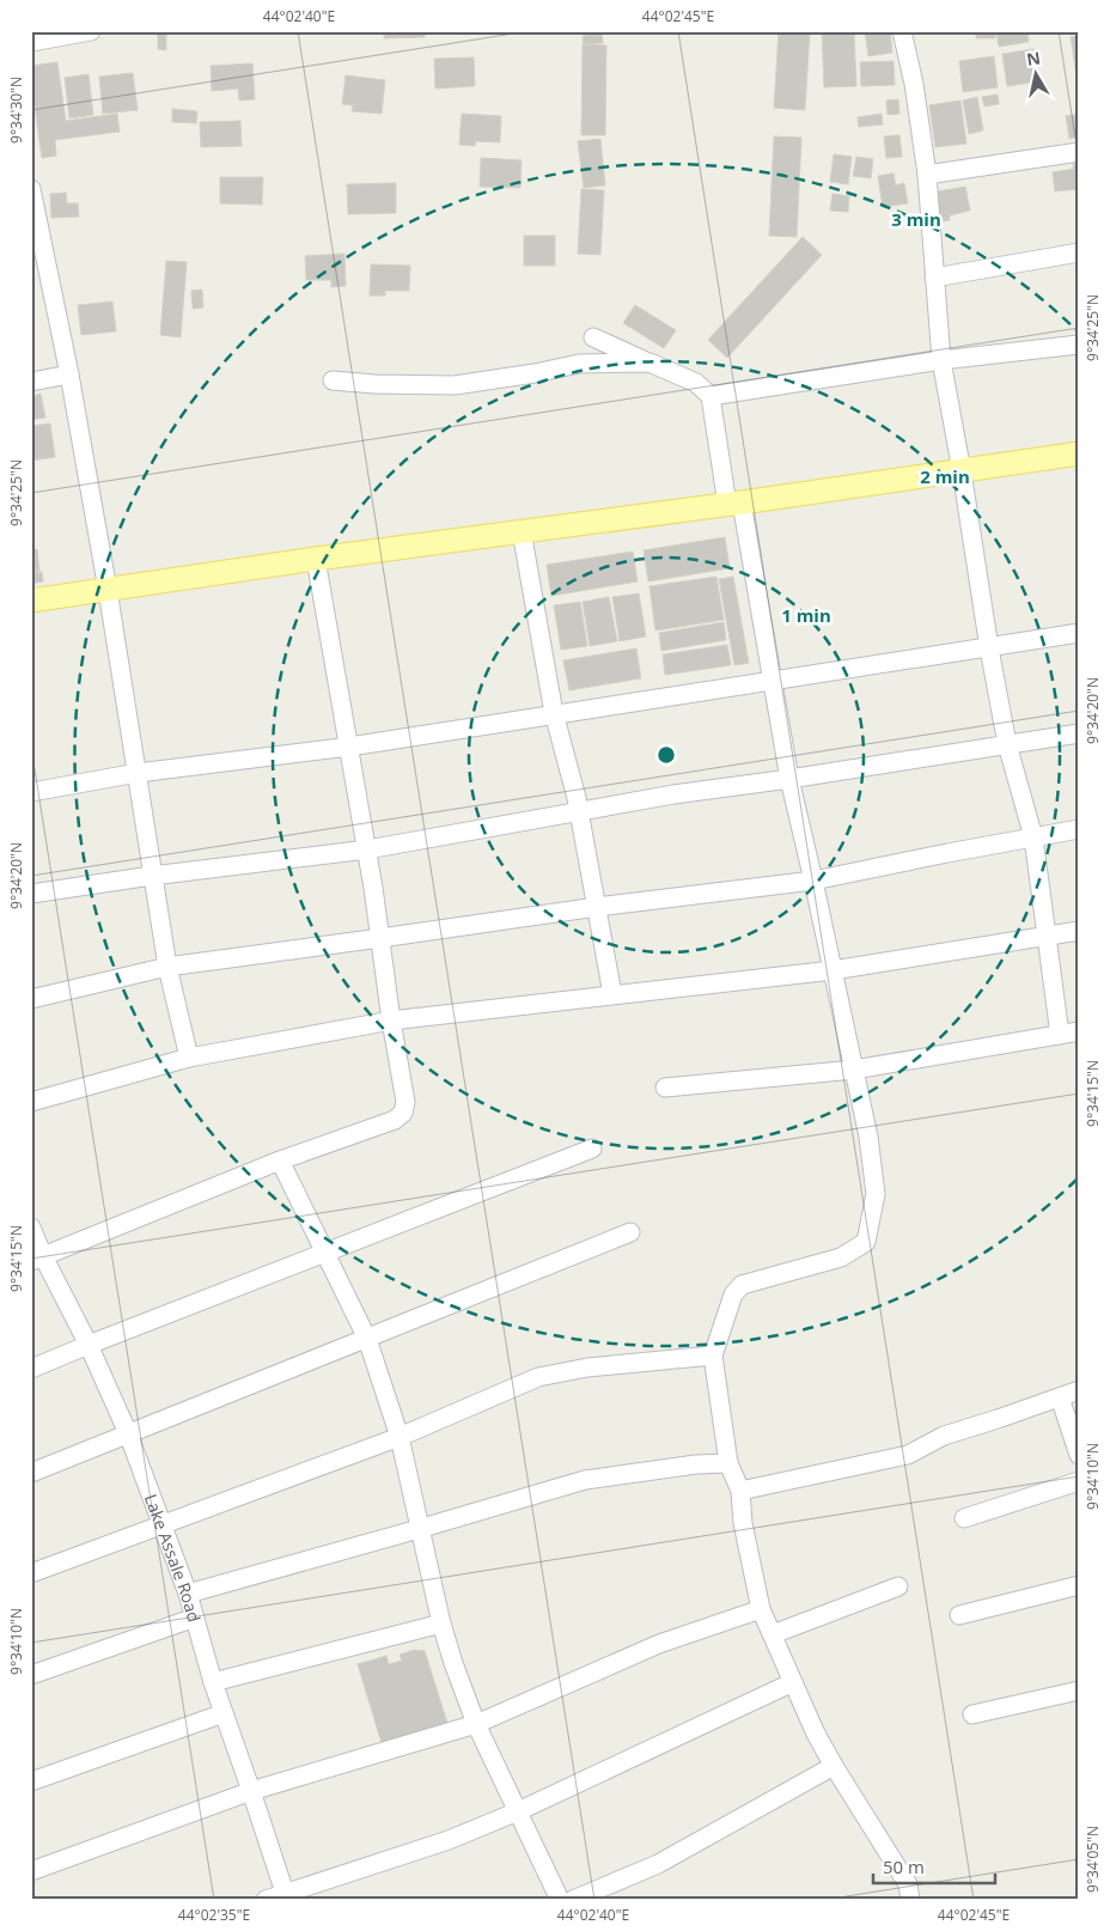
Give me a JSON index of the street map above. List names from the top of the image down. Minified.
{"streets":{"street":["Lake Assale Road"]},"scale_bar":"50 m","north":"top","coordinates":["44°02'40\"E","44°02'45\"E","9°34'30\"N","9°34'25\"N","9°34'20\"N","9°34'15\"N","9°34'10\"N","9°34'05\"N","44°02'35\"E"],"rings":["3 min","2 min","1 min"]}
